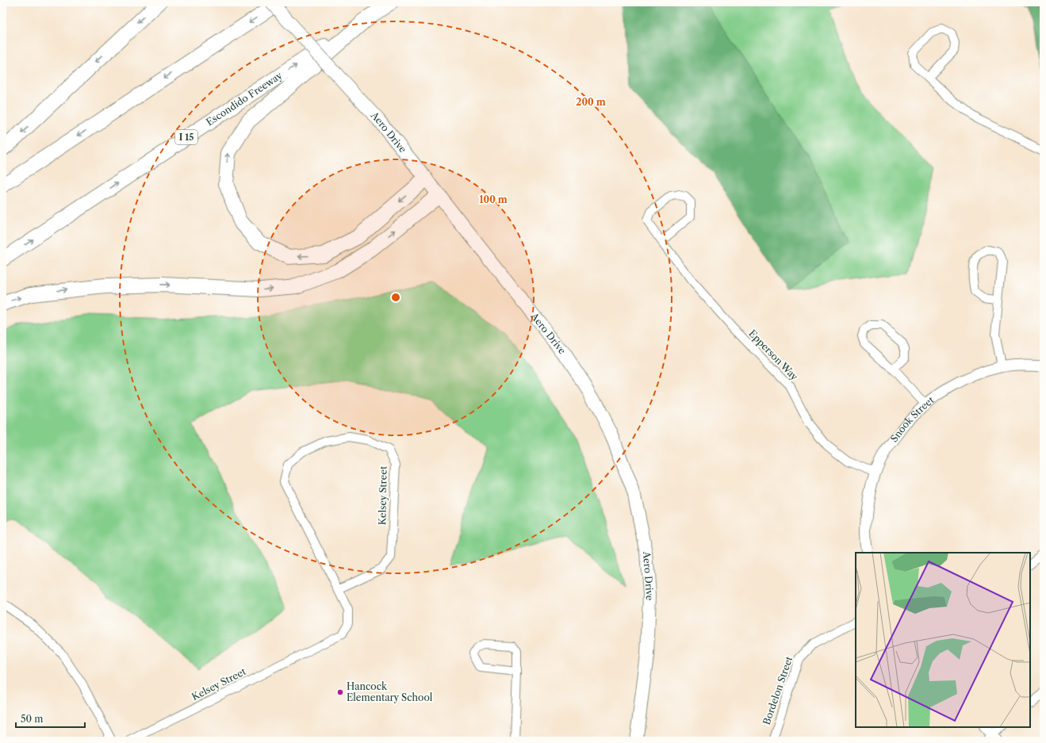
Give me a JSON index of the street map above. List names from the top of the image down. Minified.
{"streets":{"highway":["Escondido Freeway","I 15"],"main road":["Aero Drive"],"street":["Epperson Way","Snook Street","Kelsey Street","Bordelon Street"]},"crossings":[["Epperson Way","Snook Street"]],"places":["Hancock Elementary School"],"scale_bar":"50 m","rings":["200 m","100 m"]}
